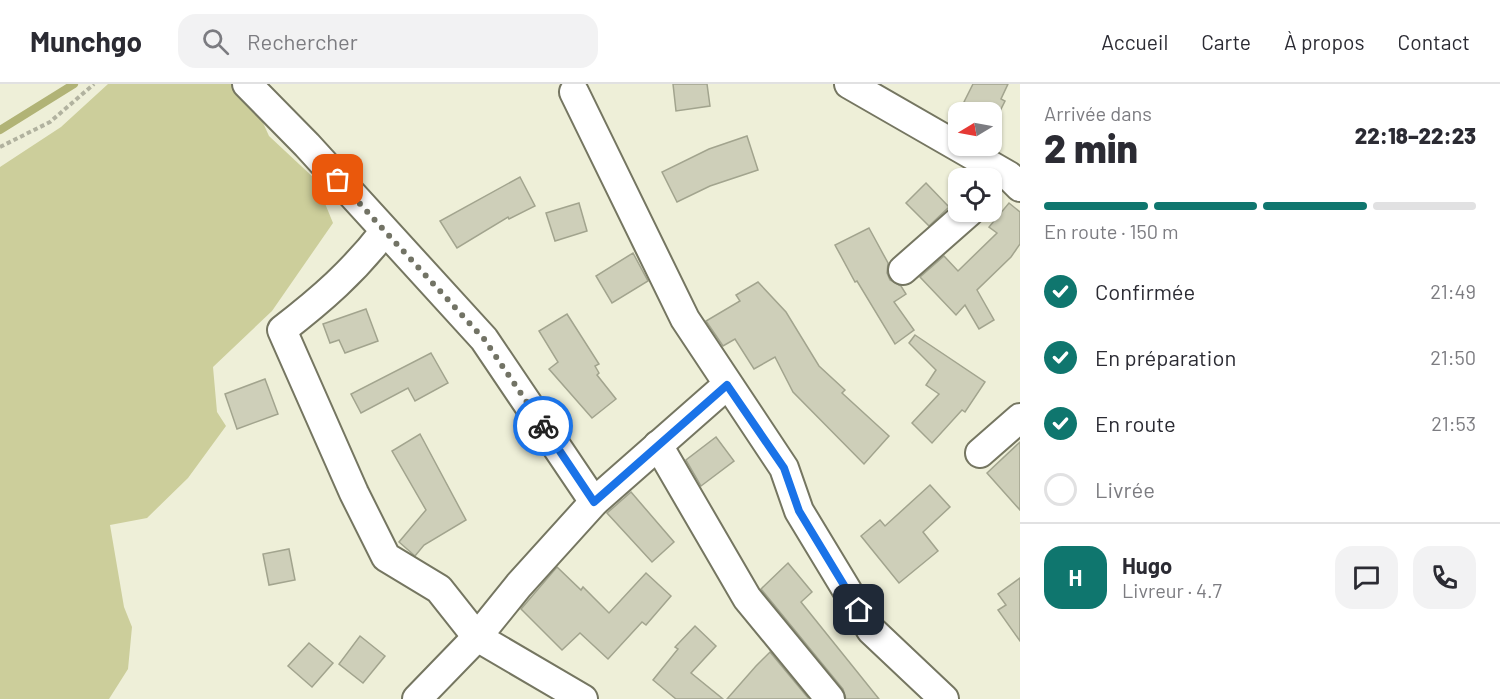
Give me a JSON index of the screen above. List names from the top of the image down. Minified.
{"north":"left","page":{"header":"Munchgo","search":"Rechercher","nav":["Accueil","Carte","À propos","Contact"],"heading":["2 min","Arrivée dans","22:18–22:23"],"panel":["Hugo","Livreur · 4.7"],"bar":"En route · 150 m","list":[["Confirmée","21:49"],["En préparation","21:50"],["En route","21:53"],"Livrée"],"round":"H"}}
